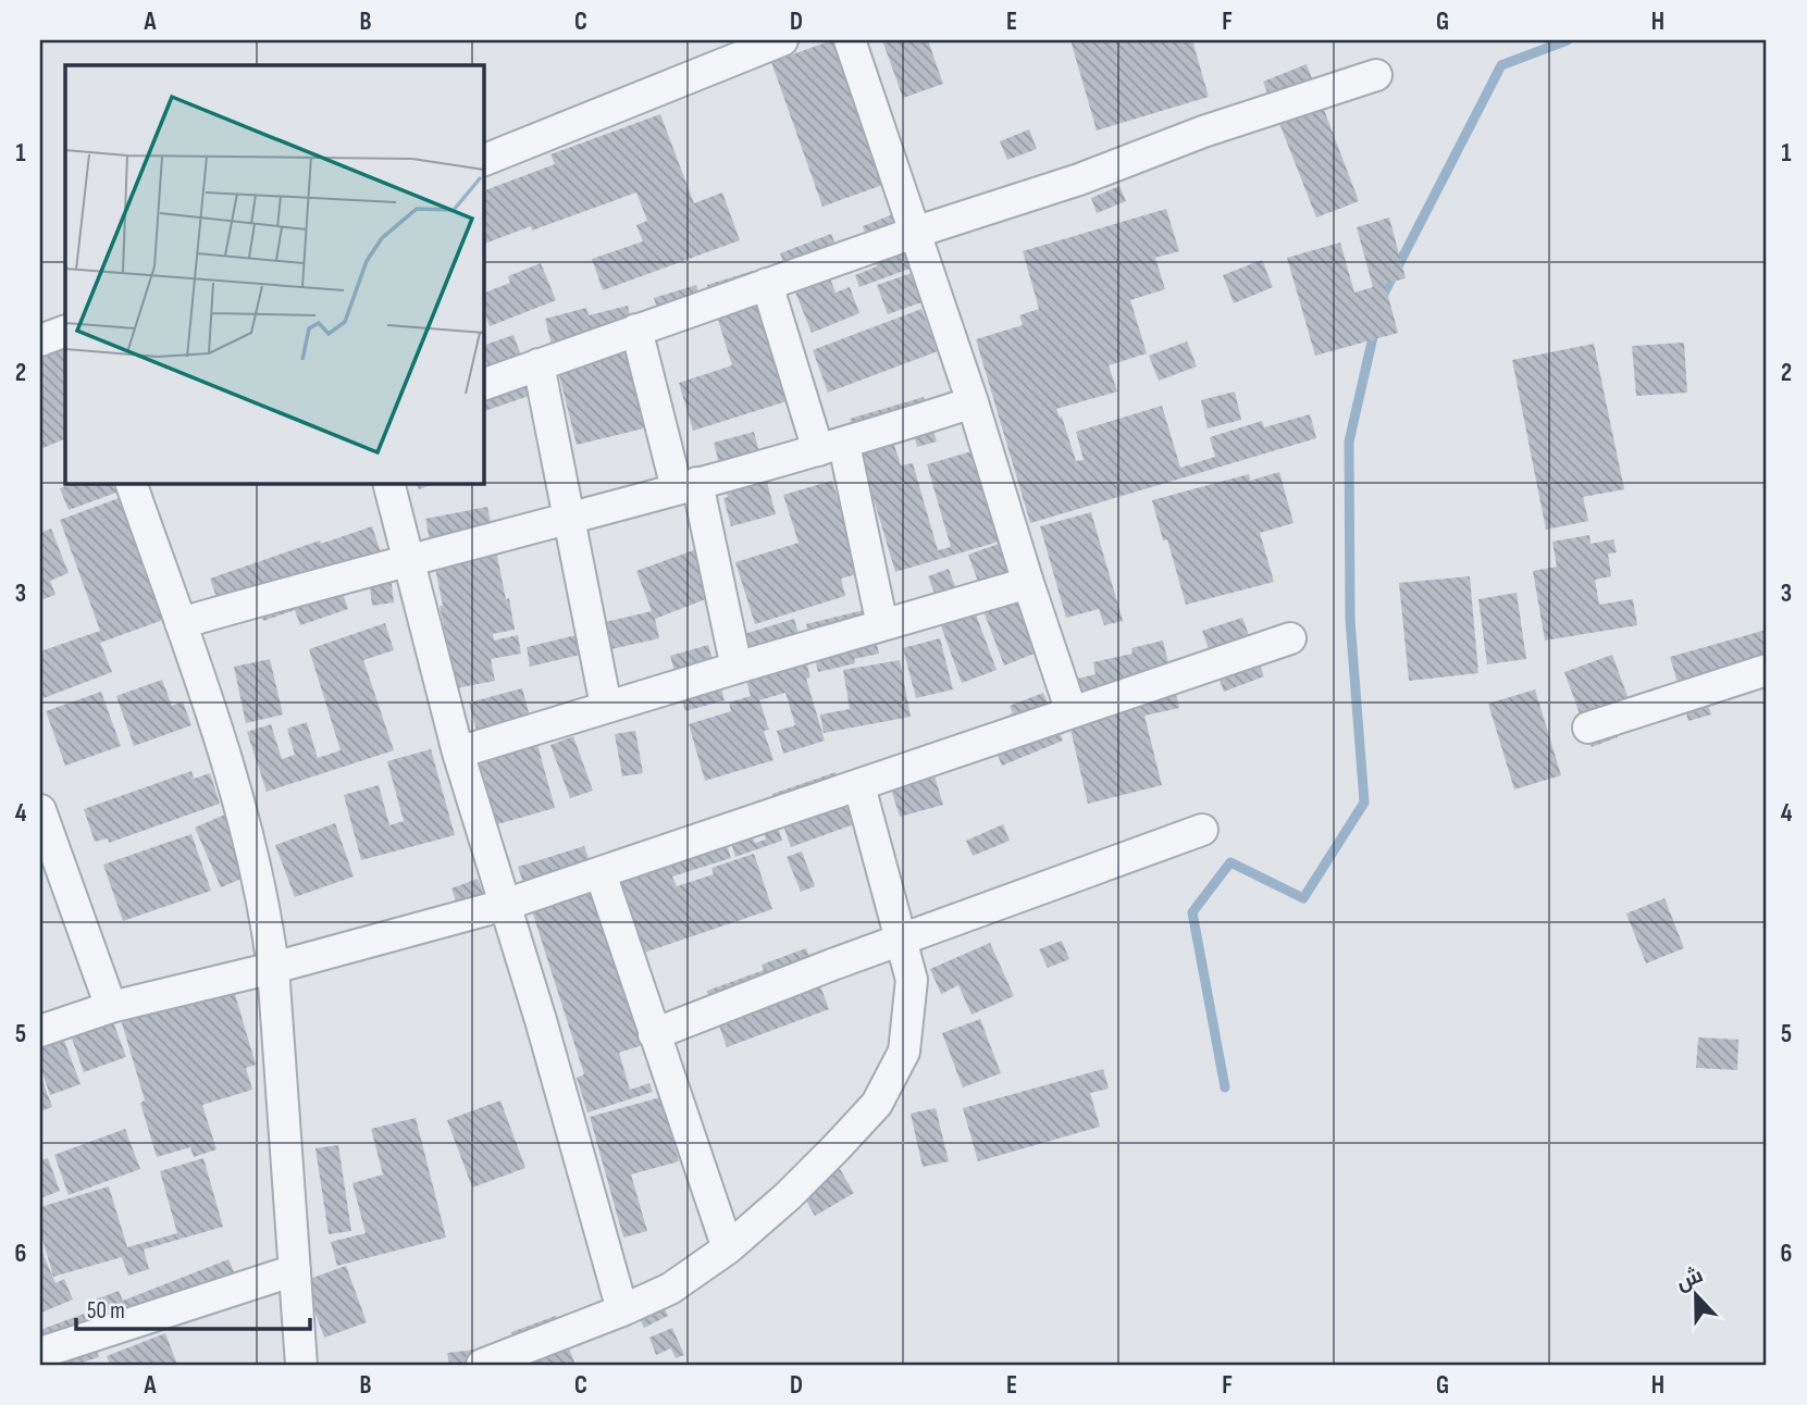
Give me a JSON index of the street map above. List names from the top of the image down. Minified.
{"scale_bar":"50 m","north":"top","grid":{"columns":["A","B","C","D","E","F","G","H"],"rows":["1","2","3","4","5","6"]}}
